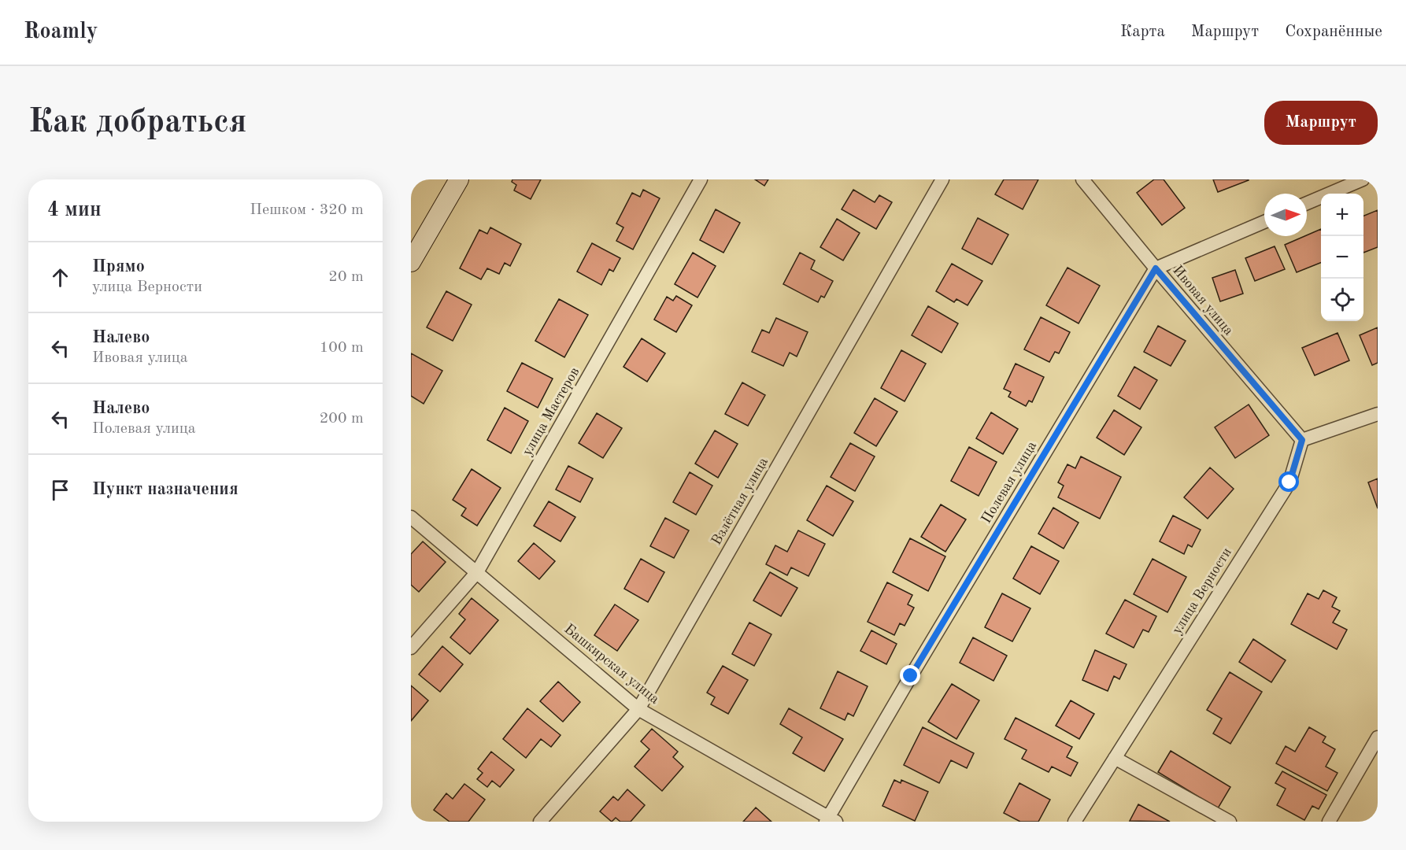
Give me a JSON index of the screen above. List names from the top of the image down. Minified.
{"streets":{"street":["Ивовая улица","улица Мастеров","Полевая улица","Взлётная улица","улица Верности","Башкирская улица"]},"crossings":[["Ивовая улица","Полевая улица"],["Ивовая улица","улица Верности"],["улица Мастеров","Башкирская улица"],["Полевая улица","Башкирская улица"],["Взлётная улица","Башкирская улица"]],"north":"right","page":{"header":"Roamly","nav":["Карта","Маршрут","Сохранённые"],"buttons":"Маршрут","title":"Как добраться","heading":["4 мин","Пешком · 320 m"],"map_buttons":["+","−"],"list":[["Прямо","улица Верности","20 m"],["Налево","Ивовая улица","100 m"],["Налево","Полевая улица","200 m"],"Пункт назначения"]}}
